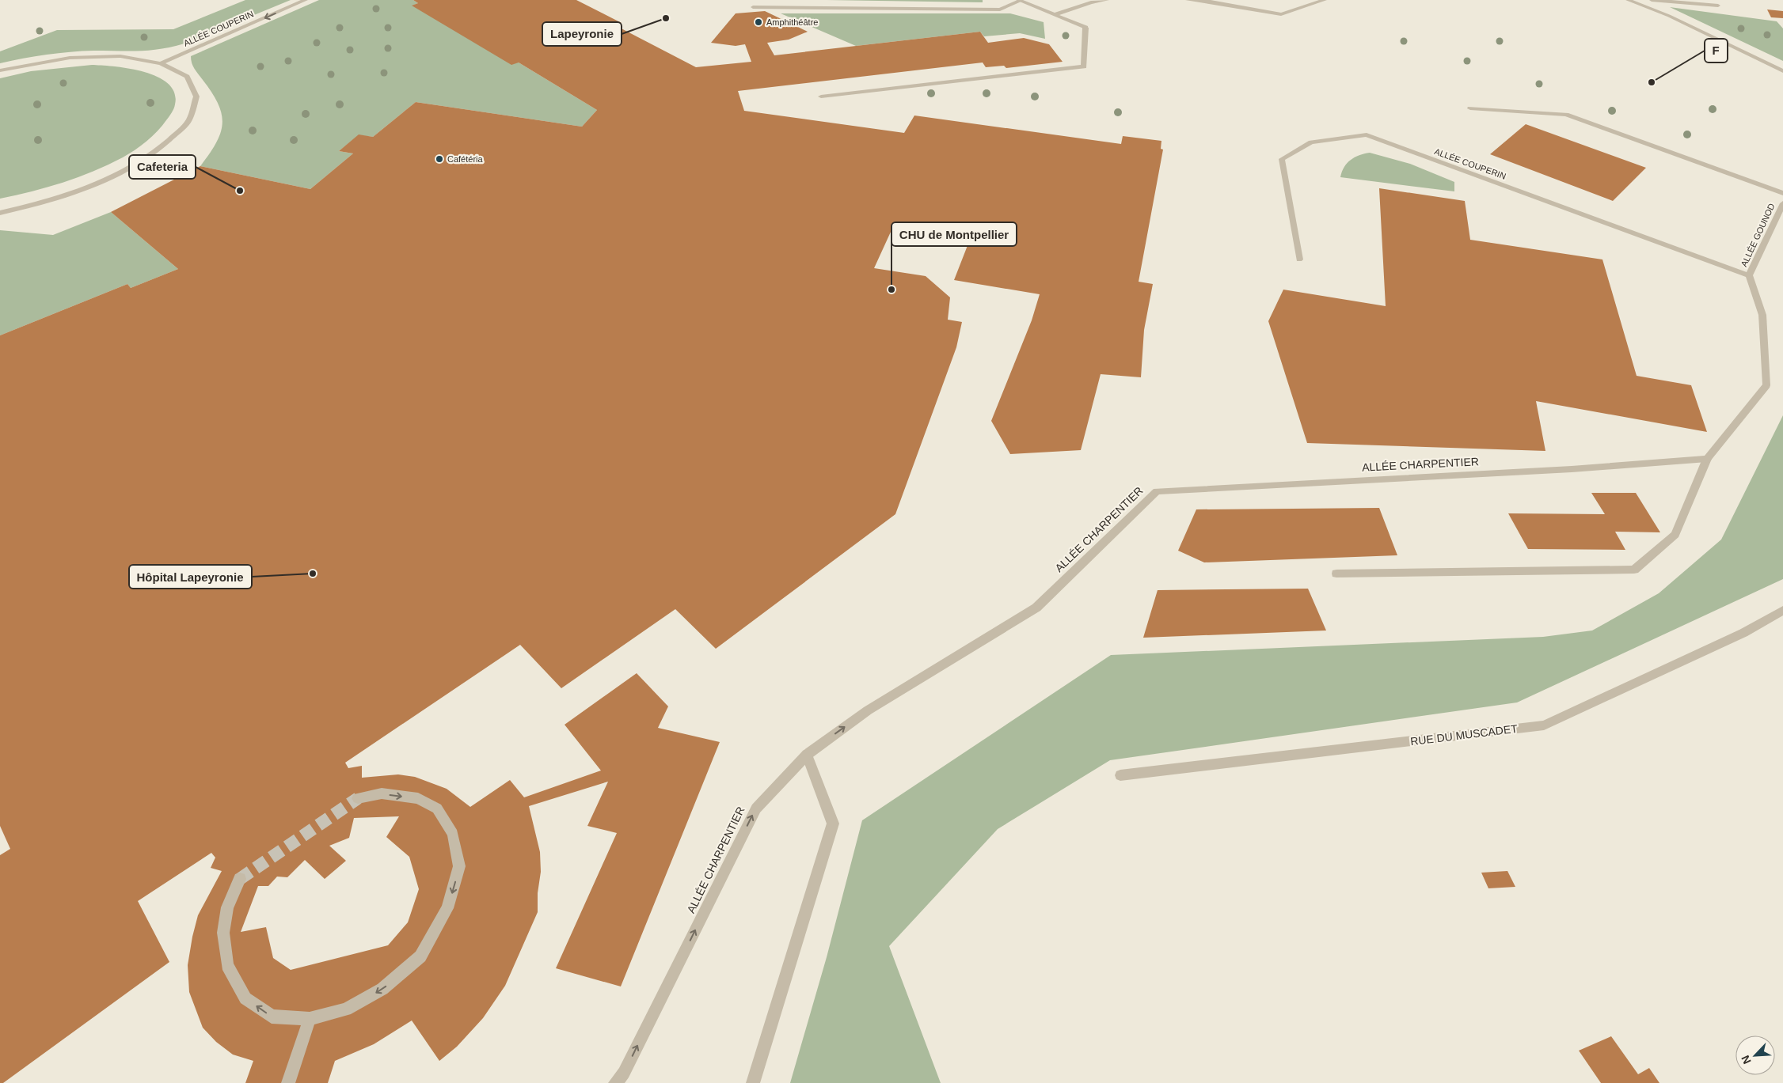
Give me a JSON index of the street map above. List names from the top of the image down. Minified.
{"streets":{"street":["ALLÉE COUPERIN","ALLÉE GOUNOD","ALLÉE CHARPENTIER","RUE DU MUSCADET"]},"crossings":[["ALLÉE COUPERIN","ALLÉE GOUNOD"]],"one_way":["ALLÉE CHARPENTIER"],"places":["Lapeyronie","Amphithéâtre","F","Cafétéria","Cafeteria","CHU de Montpellier","Hôpital Lapeyronie"],"north":"bottom left"}
